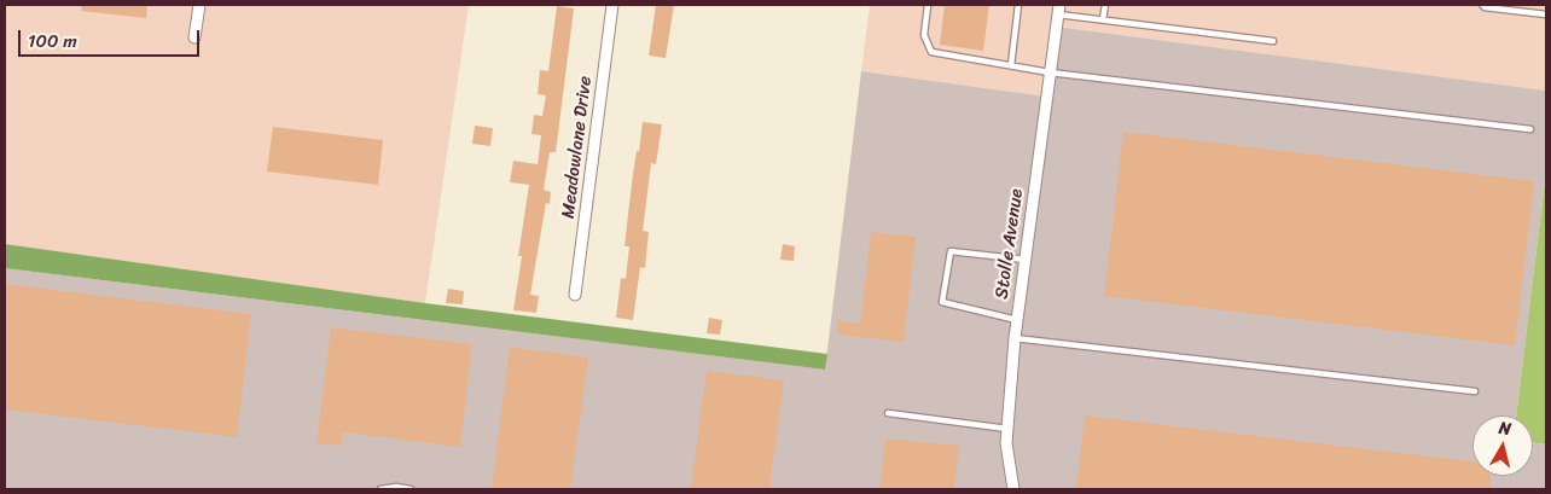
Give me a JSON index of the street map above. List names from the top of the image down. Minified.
{"streets":{"street":["Meadowlane Drive","Stolle Avenue"]},"scale_bar":"100 m","north":"top"}
